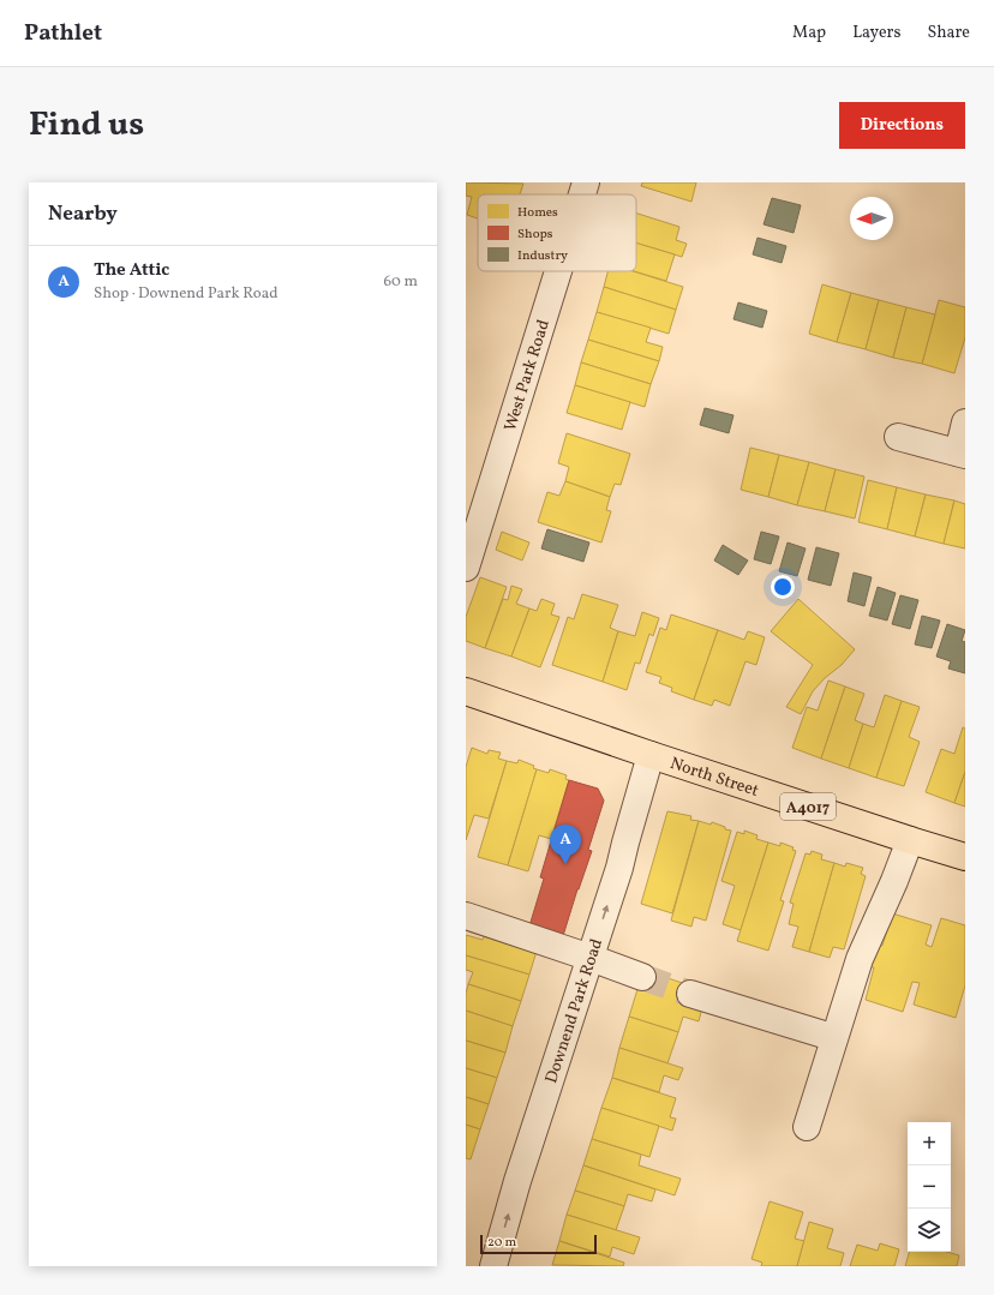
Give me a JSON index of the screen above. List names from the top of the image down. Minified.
{"streets":{"main road":["North Street","A4017"],"street":["West Park Road","Downend Park Road"]},"crossings":[["North Street","Downend Park Road"]],"one_way":["Downend Park Road"],"legend":["Homes","Shops","Industry"],"scale_bar":"20 m","north":"left","page":{"header":"Pathlet","nav":["Map","Layers","Share"],"title":"Find us","buttons":"Directions","heading":"Nearby","list":[{"mark":"A","name":"The Attic","note":"Shop · Downend Park Road","value":"60 m"}],"pins":"A","map_buttons":["+","−"],"scale":"20 m"}}
